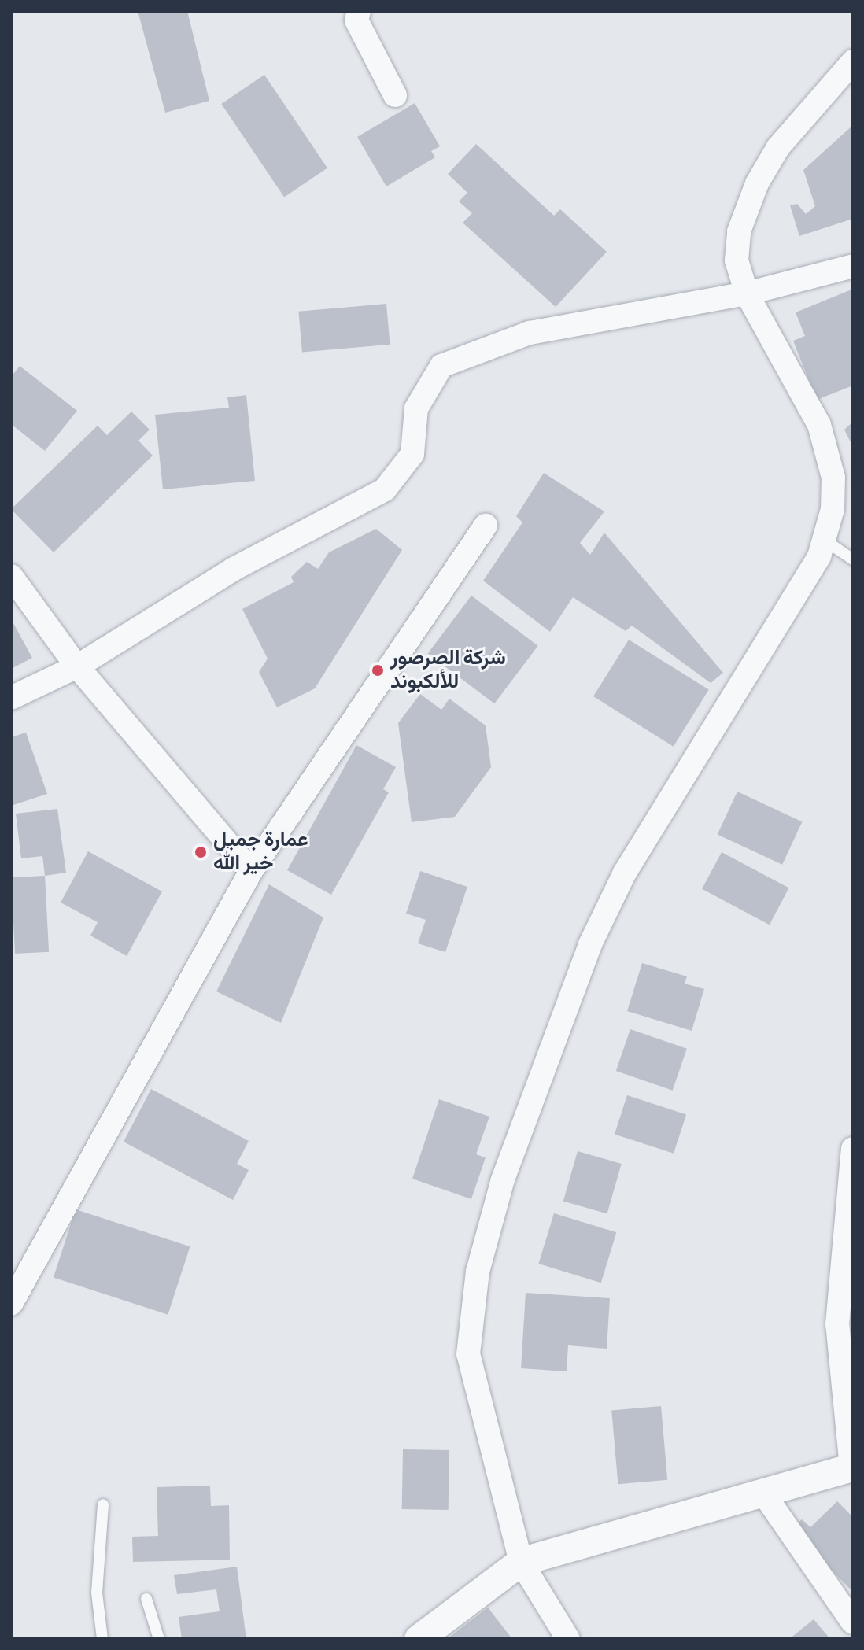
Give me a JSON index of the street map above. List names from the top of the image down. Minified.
{"places":["شركة الصرصور للألكبوند","عمارة جميل خير الله"]}
